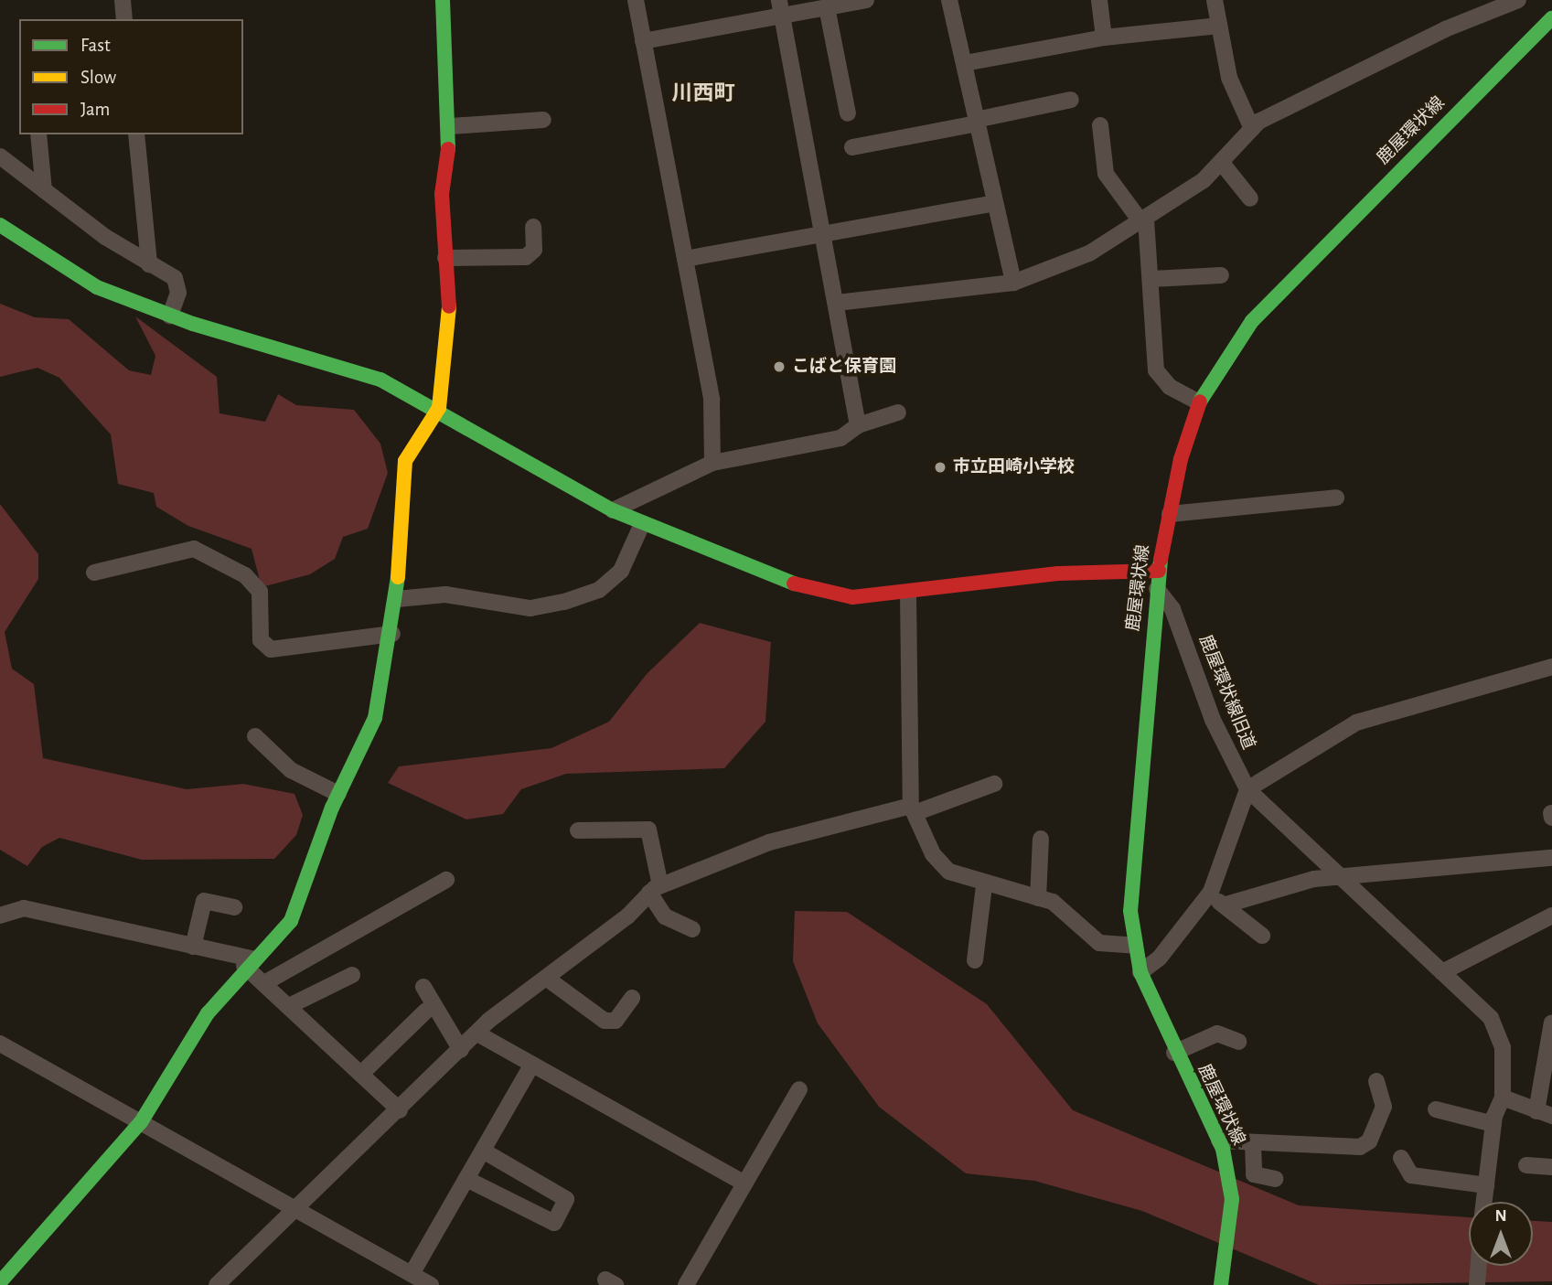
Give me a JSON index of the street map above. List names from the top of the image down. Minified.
{"streets":{"street":["鹿屋環状線","鹿屋環状線旧道"]},"crossings":[["鹿屋環状線","鹿屋環状線旧道"]],"districts":["川西町"],"places":["こばと保育園","市立田崎小学校"],"legend":["Fast","Slow","Jam"],"north":"top"}
